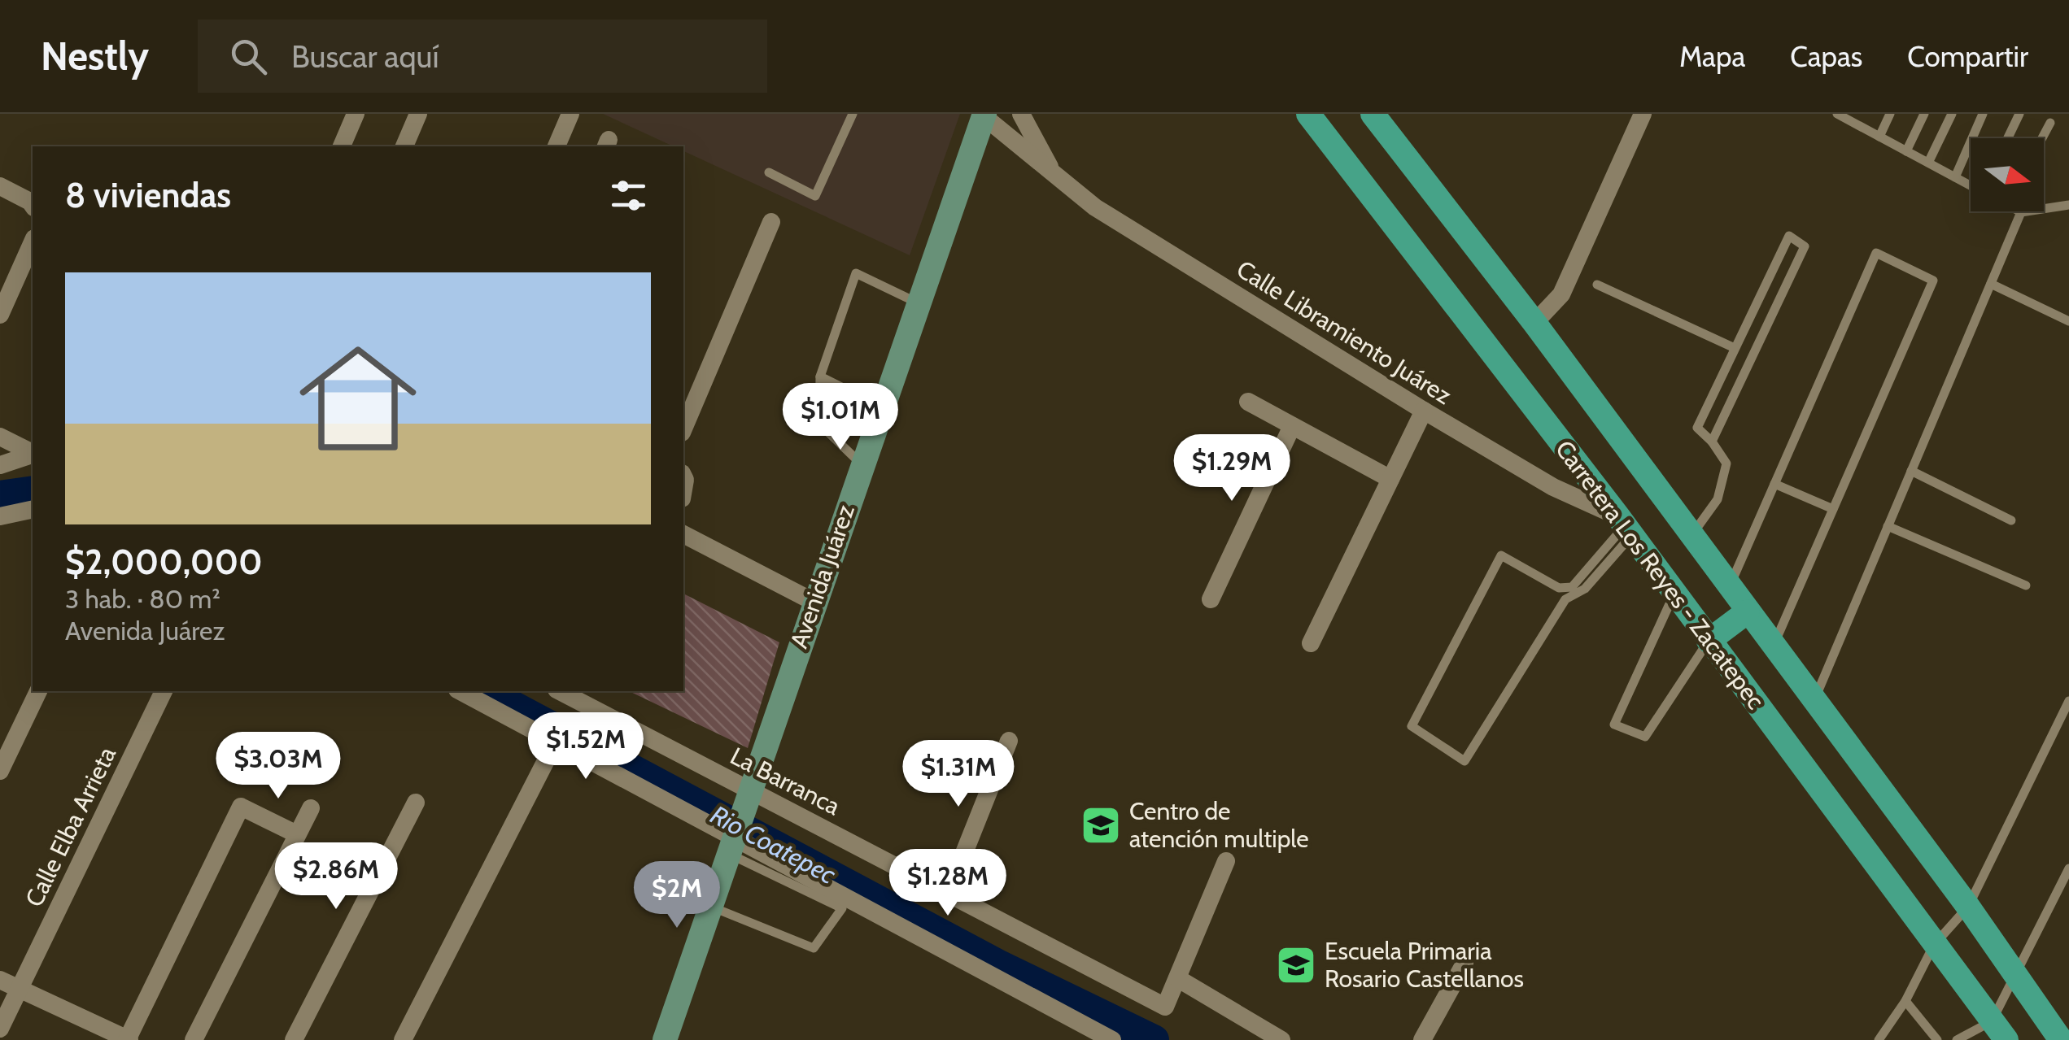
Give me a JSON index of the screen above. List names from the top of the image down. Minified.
{"streets":{"main road":["Carretera Los Reyes - Zacatepec"],"street":["Calle Libramiento Juárez","Avenida Juárez","La Barranca","Calle Elba Arrieta"]},"crossings":[["Calle Libramiento Juárez","Carretera Los Reyes - Zacatepec"],["Calle Libramiento Juárez","Avenida Juárez"],["Avenida Juárez","La Barranca"]],"water":["Rio Coatepec"],"places":{"school or university":["Centro de atención multiple","Escuela Primaria Rosario Castellanos"]},"north":"right","page":{"header":"Nestly","search":"Buscar aquí","nav":["Mapa","Capas","Compartir"],"heading":"8 viviendas","list":[{"name":"$2,000,000","note":"3 hab. · 80 m² · Avenida Juárez"}],"price":["$1.01M","$1.29M","$1.52M","$3.03M","$1.31M","$2.86M","$1.28M","$2M"]}}
